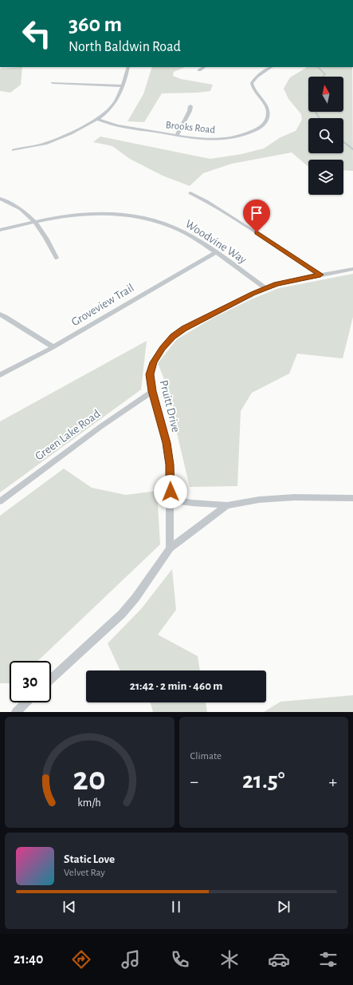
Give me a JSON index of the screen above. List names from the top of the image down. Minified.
{"streets":{"street":["Brooks Road","Woodvine Way","Groveview Trail","Pruitt Drive","Green Lake Road"]},"crossings":[["Woodvine Way","Groveview Trail"],["Woodvine Way","Pruitt Drive"],["Pruitt Drive","Green Lake Road"]],"north":"top","page":{"turn":["360 m","North Baldwin Road"],"limit":"30","trip":"21:42 · 2 min · 460 m","tile":"Climate","heat":["−","21.5°","+"],"song":["Static Love","Velvet Ray"],"tabs":"21:40","gauge":["20","km/h"]}}
